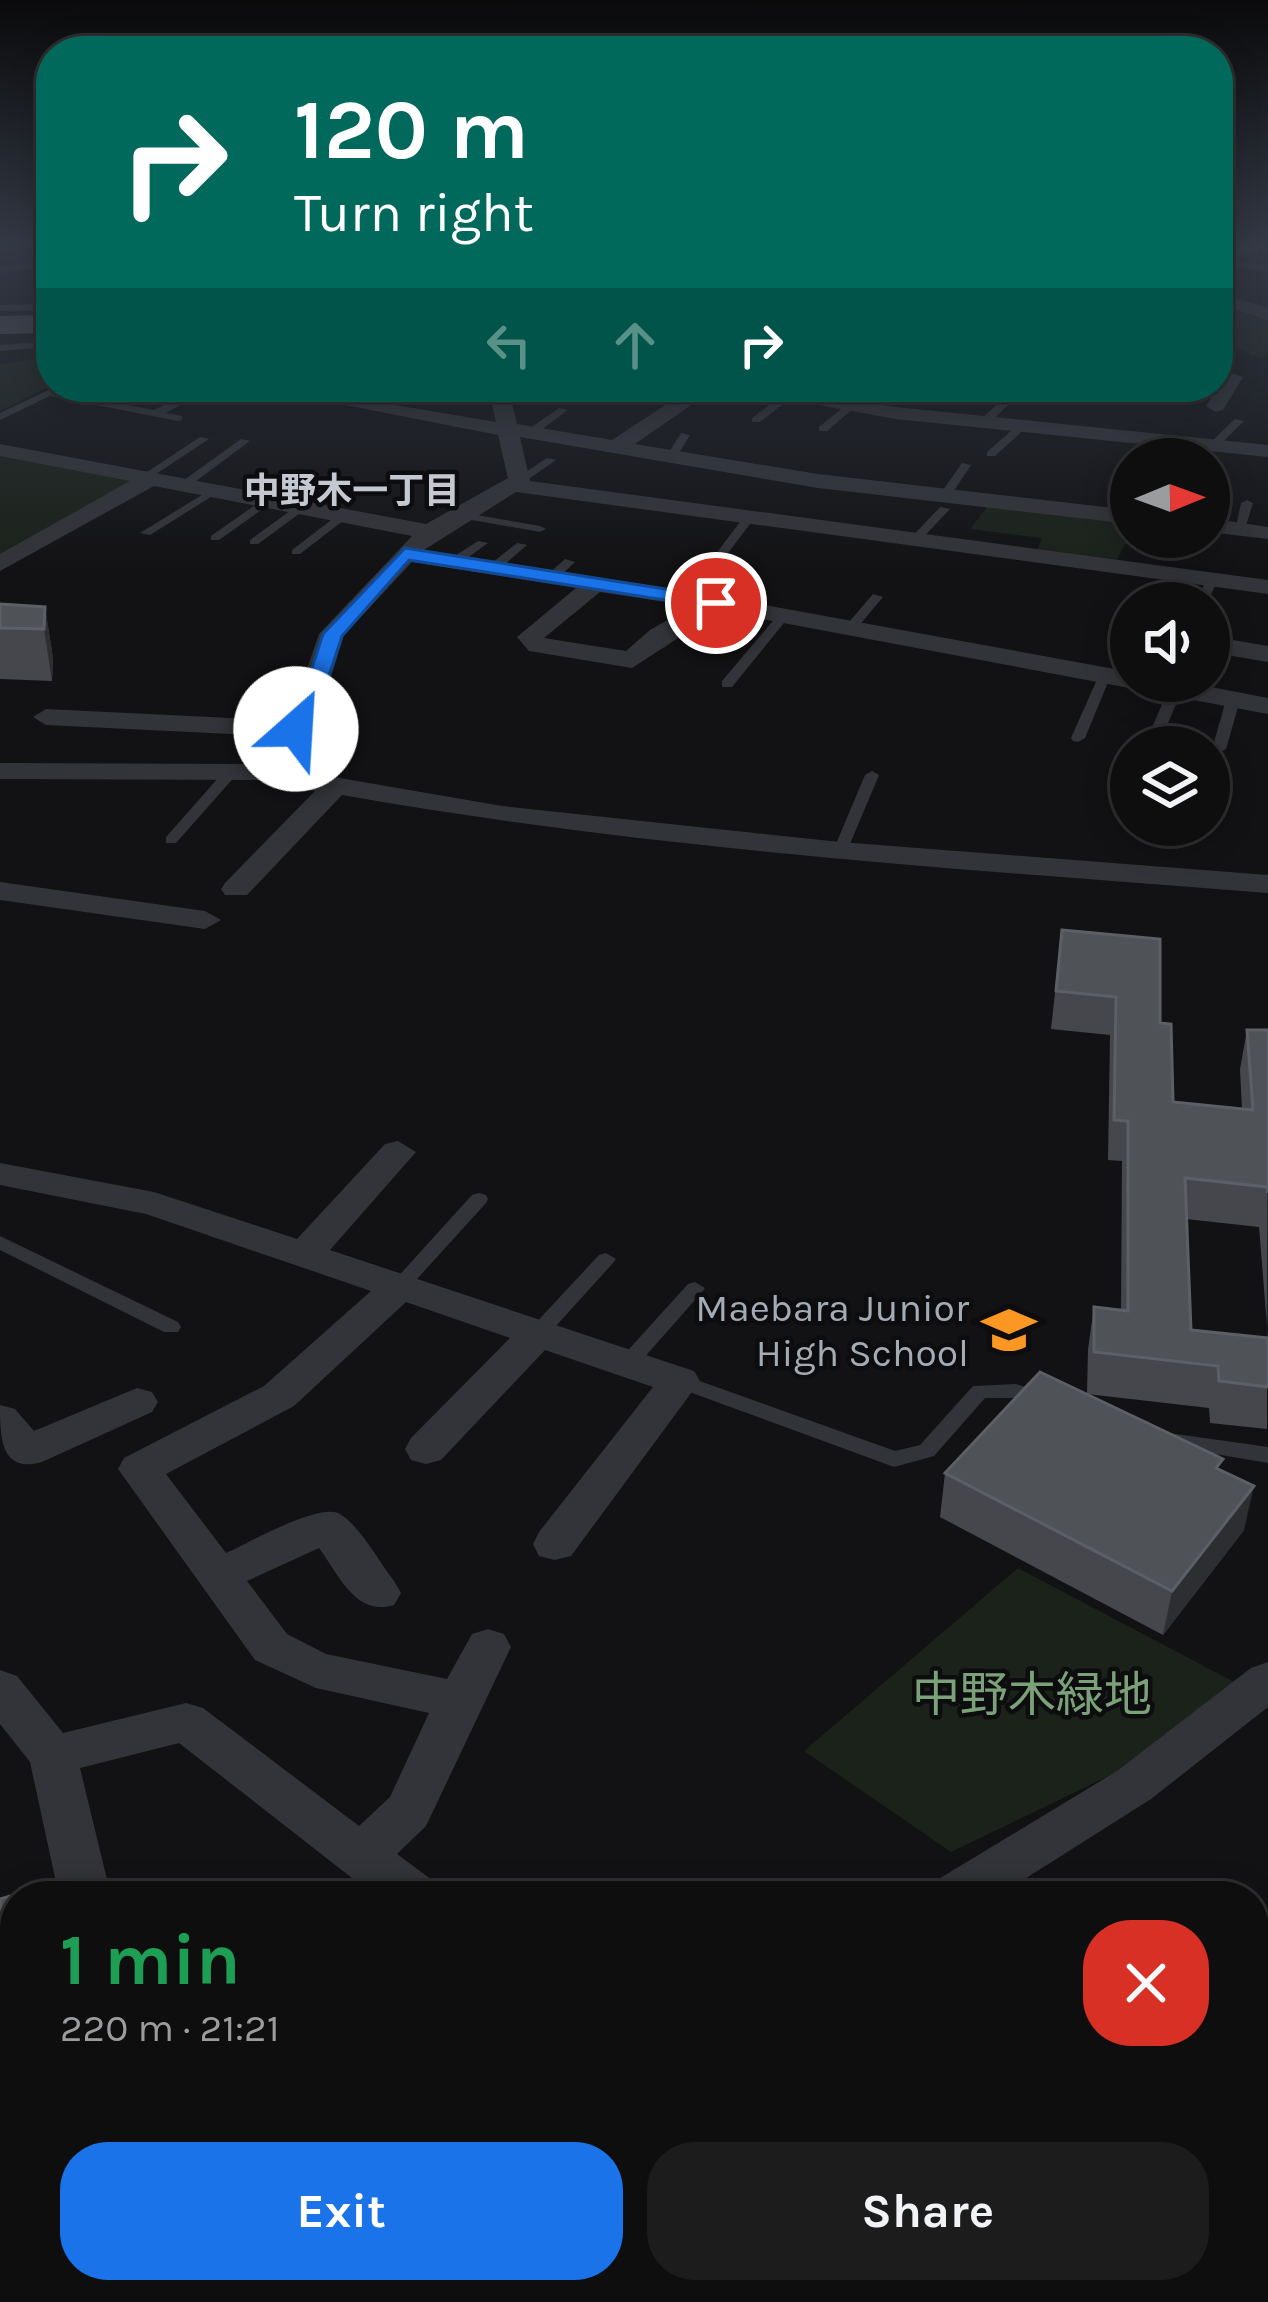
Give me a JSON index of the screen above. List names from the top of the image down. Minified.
{"districts":["中野木一丁目"],"parks":["中野木緑地"],"places":{"school or university":["Maebara Junior High School"]},"north":"right","page":{"turn":["120 m","Turn right"],"heading":["1 min","220 m · 21:21"],"buttons":["Exit","Share"]}}
